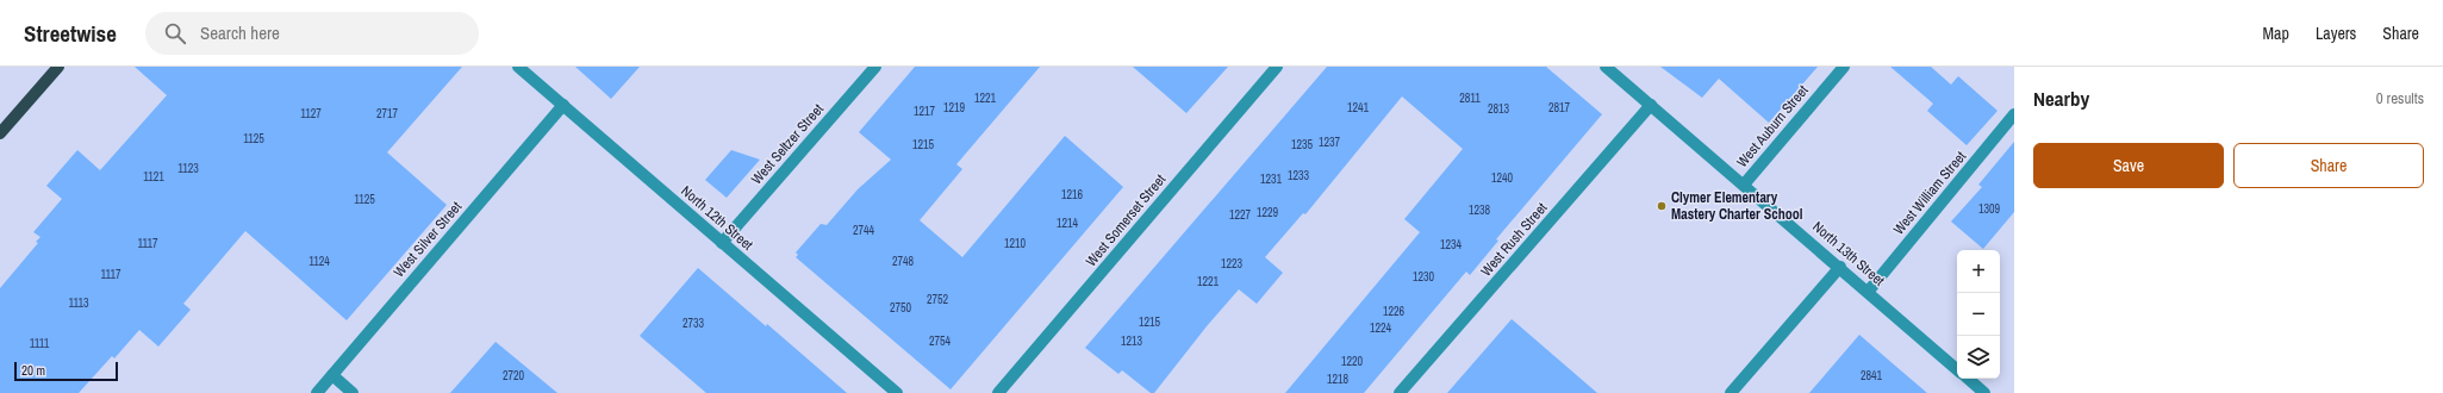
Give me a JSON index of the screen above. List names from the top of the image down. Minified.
{"streets":{"street":["West Auburn Street","West Seltzer Street","West William Street","North 12th Street","West Somerset Street","West Silver Street","West Rush Street","North 13th Street"]},"crossings":[["West Auburn Street","North 13th Street"],["West Seltzer Street","North 12th Street"],["West William Street","North 13th Street"],["North 12th Street","West Silver Street"],["West Rush Street","North 13th Street"]],"places":["Clymer Elementary Mastery Charter School"],"house_numbers":["1221","2811","1219","1241","2817","2813","1217","1127","2717","1125","1237","1215","1235","1123","1233","1121","1240","1231","1216","1125","1309","1238","1229","1227","1214","2744","1117","1210","1234","1124","2748","1223","1117","1230","1221","2752","1113","2750","1226","1215","2733","1224","2754","1213","1111","1220","2720","2841","1218"],"scale_bar":"20 m","page":{"header":"Streetwise","search":"Search here","nav":["Map","Layers","Share"],"heading":["Nearby","0 results"],"buttons":["Save","Share"],"map_buttons":["+","−"],"scale":"20 m"}}
